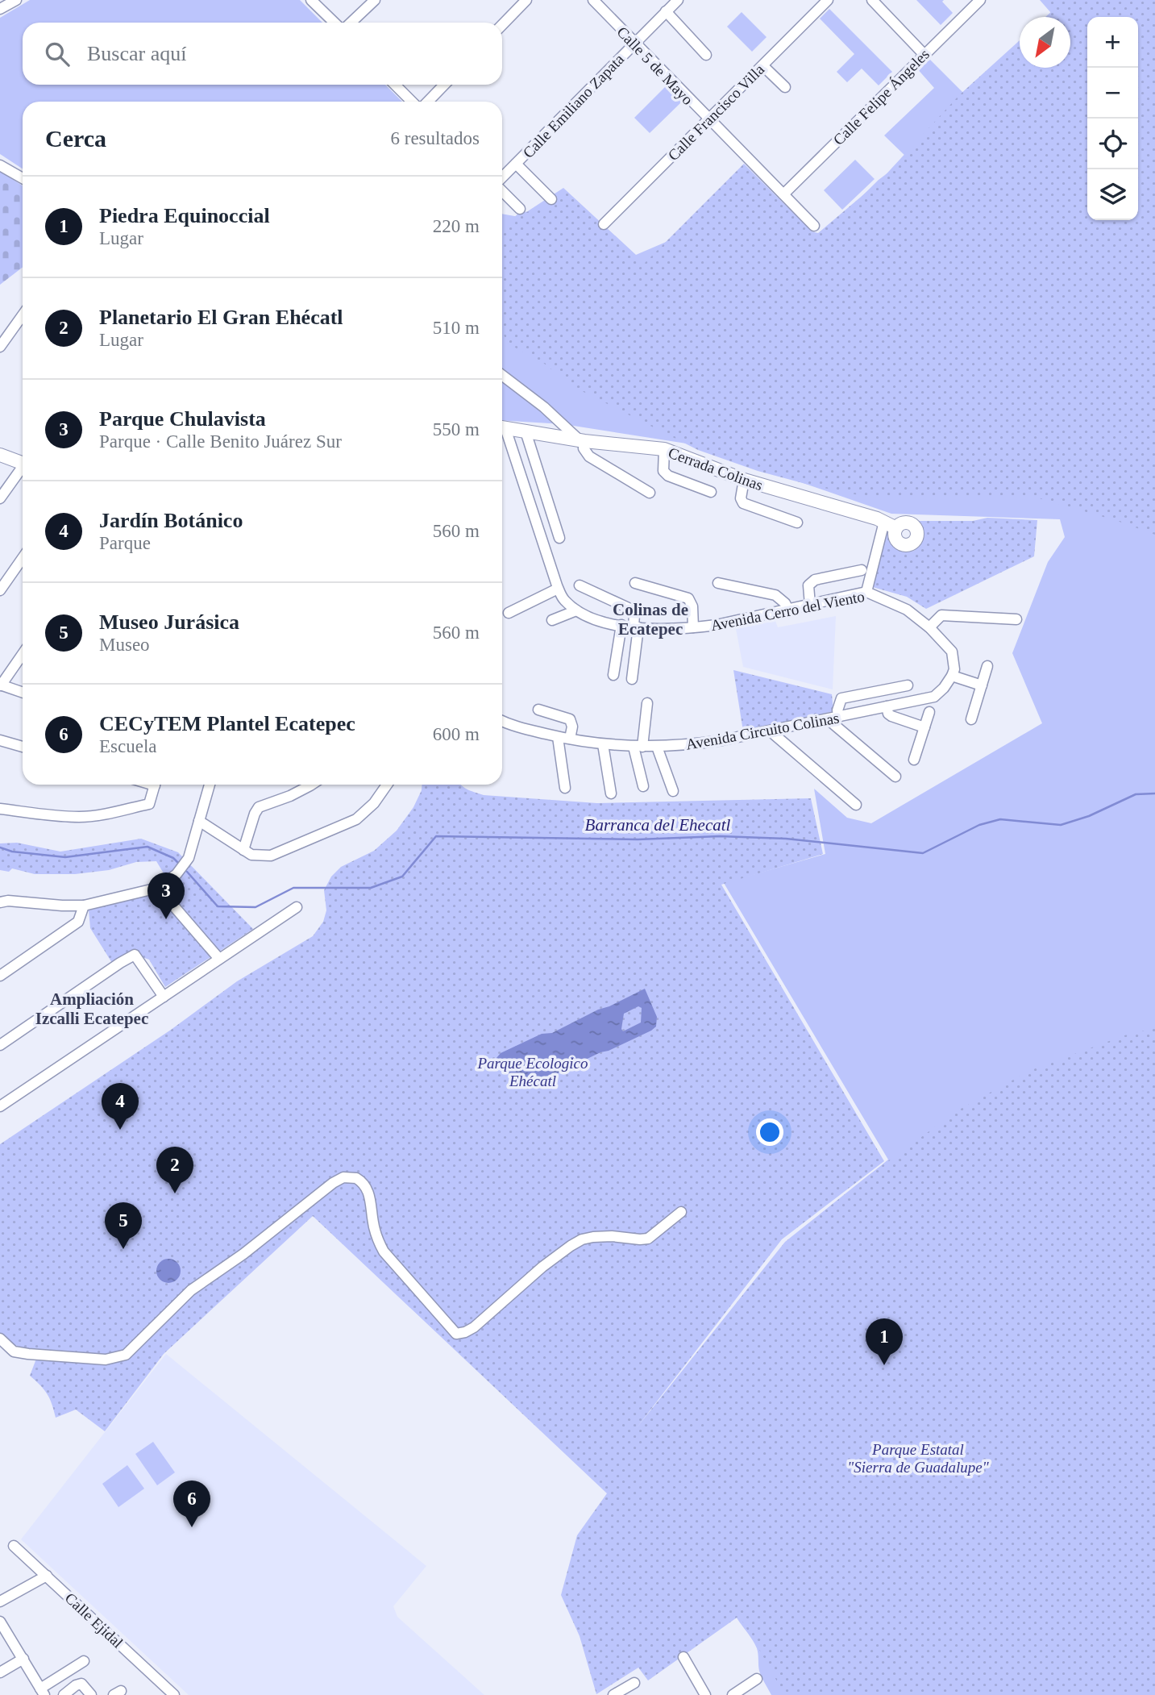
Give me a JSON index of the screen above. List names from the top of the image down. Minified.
{"streets":{"main road":["Cerrada Colinas"],"street":["Calle 5 de Mayo","Calle Felipe Ángeles","Calle Emiliano Zapata","Calle Francisco Villa","Avenida Cerro del Viento","Avenida Circuito Colinas","Calle Ejidal"]},"crossings":[["Calle 5 de Mayo","Calle Felipe Ángeles"],["Calle 5 de Mayo","Calle Emiliano Zapata"],["Calle 5 de Mayo","Calle Francisco Villa"],["Avenida Cerro del Viento","Avenida Circuito Colinas"]],"districts":["Colinas de Ecatepec","Ampliación Izcalli Ecatepec"],"water":["Barranca del Ehecatl"],"parks":["Parque Ecologico Ehécatl","Parque Estatal \"Sierra de Guadalupe\""],"north":"bottom left","page":{"map_buttons":["+","−"],"search":"Buscar aquí","heading":["Cerca","6 resultados"],"list":[{"mark":"1","name":"Piedra Equinoccial","note":"Lugar","value":"220 m"},{"mark":"2","name":"Planetario El Gran Ehécatl","note":"Lugar","value":"510 m"},{"mark":"3","name":"Parque Chulavista","note":"Parque · Calle Benito Juárez Sur","value":"550 m"},{"mark":"4","name":"Jardín Botánico","note":"Parque","value":"560 m"},{"mark":"5","name":"Museo Jurásica","note":"Museo","value":"560 m"},{"mark":"6","name":"CECyTEM Plantel Ecatepec","note":"Escuela","value":"600 m"}],"pins":["3","4","2","5","1","6"]}}
